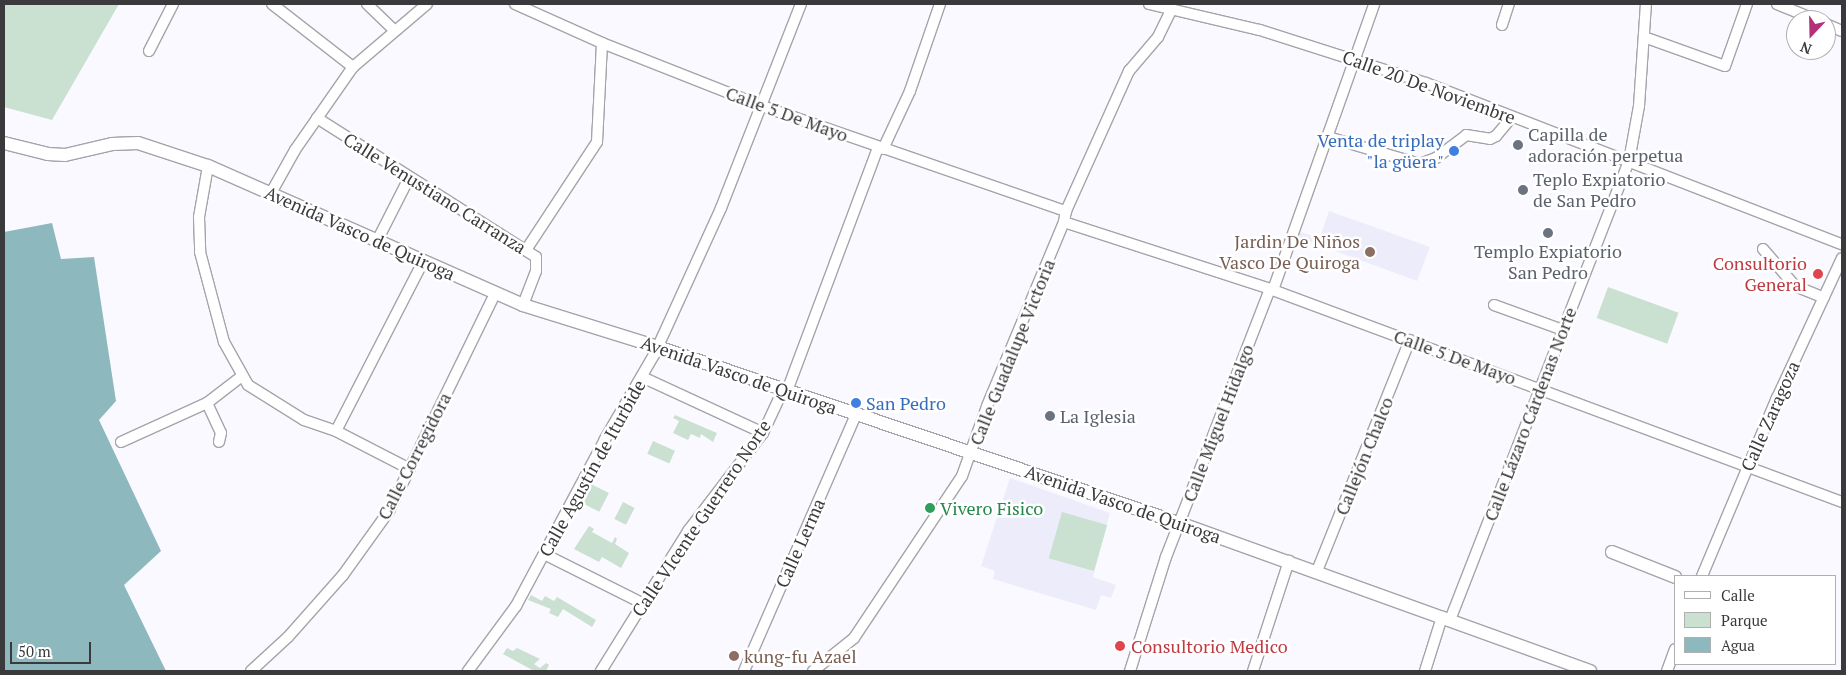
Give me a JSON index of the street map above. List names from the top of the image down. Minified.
{"streets":{"street":["Calle 20 De Noviembre","Calle 5 De Mayo","Calle Venustiano Carranza","Avenida Vasco de Quiroga","Calle Guadalupe Victoria","Calle Lázaro Cárdenas Norte","Calle Zaragoza","Calle Miguel Hidalgo","Calle Corregidora","Callejón Chalco","Calle Agustín de Iturbide","Calle VIcente Guerrero Norte","Calle Lerma"]},"crossings":[["Calle 20 De Noviembre","Calle Guadalupe Victoria"],["Calle 20 De Noviembre","Calle Lázaro Cárdenas Norte"],["Calle 20 De Noviembre","Calle Miguel Hidalgo"],["Calle 5 De Mayo","Calle Guadalupe Victoria"],["Calle 5 De Mayo","Calle Lázaro Cárdenas Norte"],["Calle 5 De Mayo","Calle Zaragoza"],["Calle 5 De Mayo","Calle Miguel Hidalgo"],["Calle 5 De Mayo","Callejón Chalco"],["Calle 5 De Mayo","Calle Agustín de Iturbide"],["Calle 5 De Mayo","Calle VIcente Guerrero Norte"],["Calle Venustiano Carranza","Avenida Vasco de Quiroga"],["Avenida Vasco de Quiroga","Calle Guadalupe Victoria"],["Avenida Vasco de Quiroga","Calle Lázaro Cárdenas Norte"],["Avenida Vasco de Quiroga","Calle Miguel Hidalgo"],["Avenida Vasco de Quiroga","Calle Corregidora"],["Avenida Vasco de Quiroga","Callejón Chalco"],["Avenida Vasco de Quiroga","Calle Agustín de Iturbide"],["Avenida Vasco de Quiroga","Calle VIcente Guerrero Norte"],["Avenida Vasco de Quiroga","Calle Lerma"]],"places":["Capilla de adoración perpetua","Venta de triplay \"la güera\"","Teplo Expiatorio de San Pedro","Templo Expiatorio San Pedro","Jardin De Niños Vasco De Quiroga","Consultorio General","San Pedro","La Iglesia","Vivero Fisico","Consultorio Medico","kung-fu Azael"],"legend":["Calle","Parque","Agua"],"scale_bar":"50 m","north":"bottom"}
